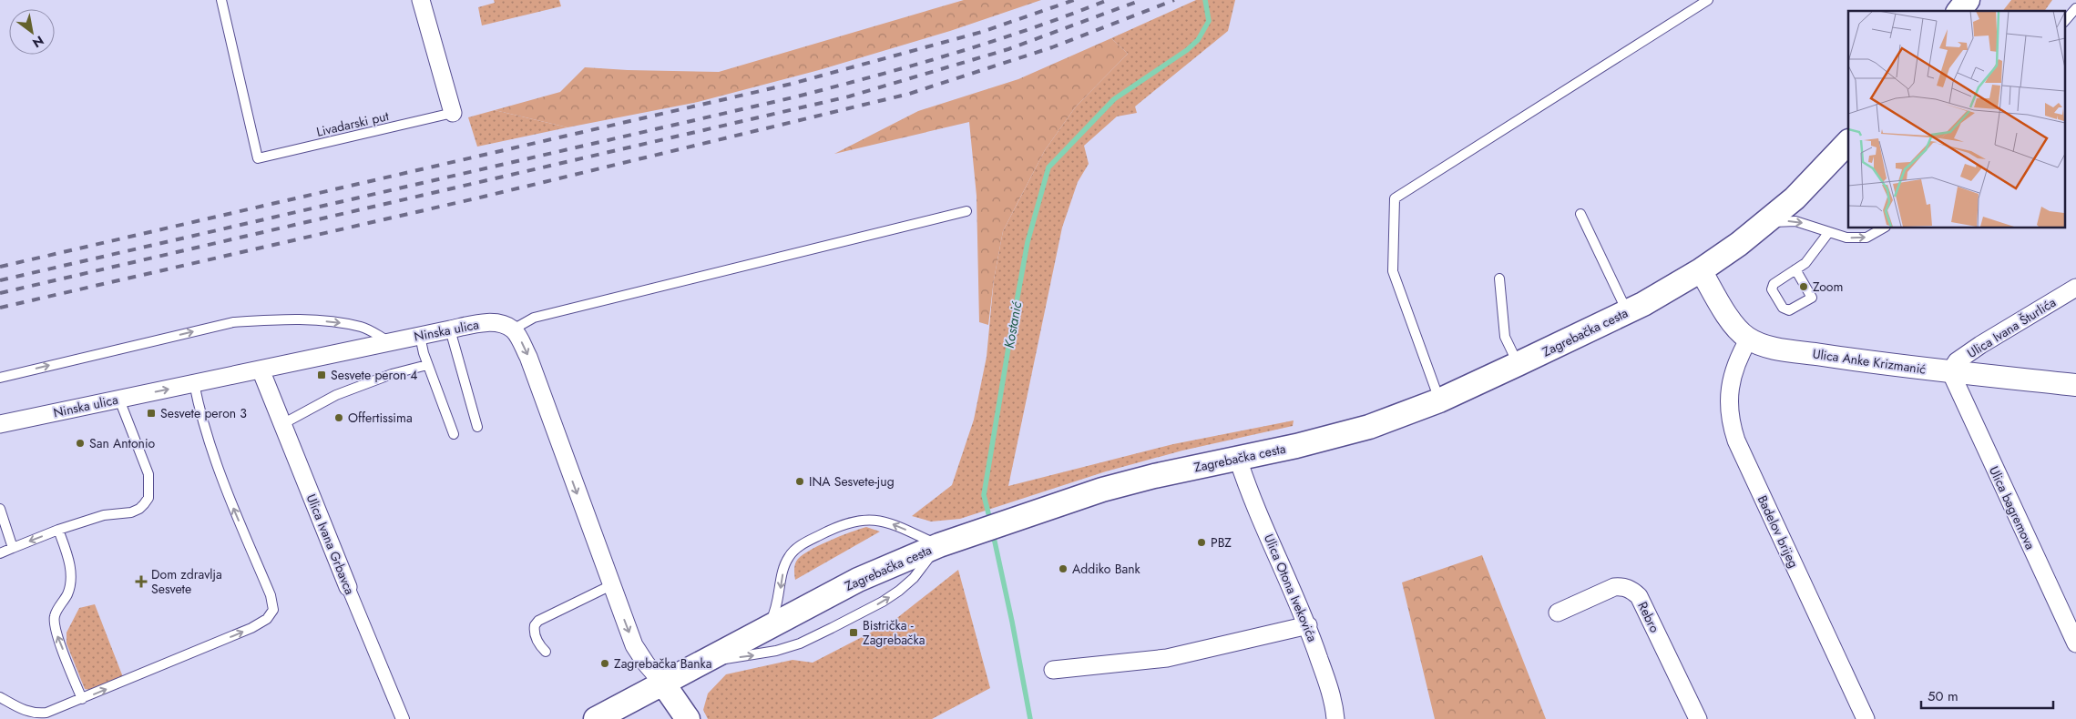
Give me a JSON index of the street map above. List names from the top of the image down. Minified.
{"streets":{"main road":["Zagrebačka cesta"],"street":["Ulica Ivana Šturlića","Ninska ulica","Ulica Anke Krizmanić","Ulica bagremova","Badelov brijeg","Ulica Ivana Grbavca","Ulica Otona Ivekovića","Rebro"],"lane":["Livadarski put"]},"crossings":[["Ulica Ivana Šturlića","Ulica Anke Krizmanić"],["Ulica Ivana Šturlića","Ulica bagremova"],["Ninska ulica","Ulica Ivana Grbavca"],["Zagrebačka cesta","Ulica Anke Krizmanić"],["Zagrebačka cesta","Ulica Otona Ivekovića"],["Ulica Anke Krizmanić","Ulica bagremova"],["Ulica Anke Krizmanić","Badelov brijeg"]],"water":["Kostanić"],"places":{"other":["Zoom","Offertissima","San Antonio","INA Sesvete-jug","PBZ","Addiko Bank","Zagrebačka Banka"],"transit":["Sesvete peron 4","Sesvete peron 3","Bistrička - Zagrebačka"],"health":["Dom zdravlja Sesvete"]},"scale_bar":"50 m","north":"bottom right"}
